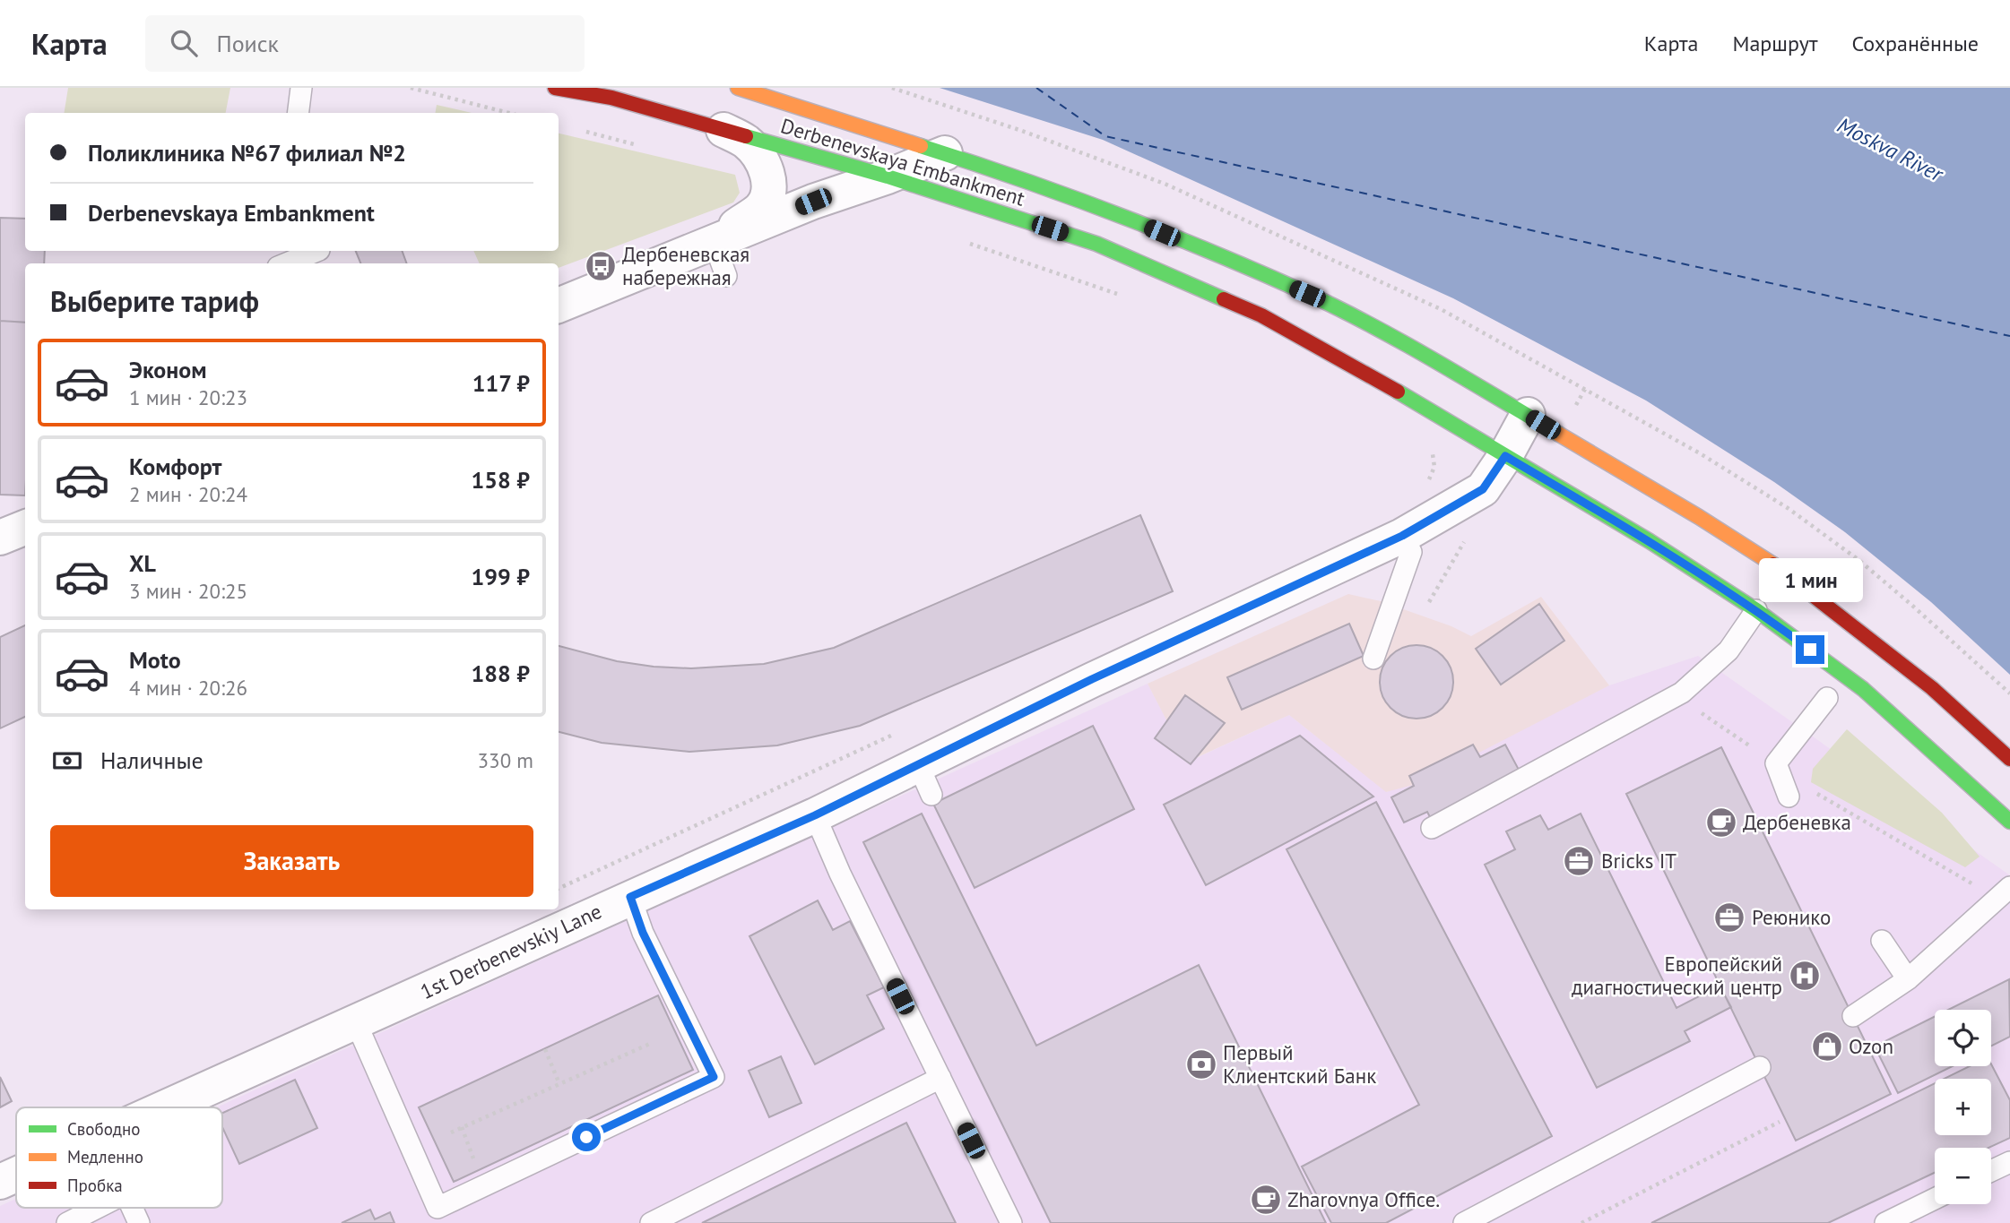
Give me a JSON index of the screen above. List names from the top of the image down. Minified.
{"streets":{"main road":["Derbenevskaya Embankment"],"street":["1st Derbenevskiy Lane"]},"crossings":[["Derbenevskaya Embankment","1st Derbenevskiy Lane"]],"water":["Moskva River"],"places":{"bus stop":["Дербеневская набережная"],"cafe":["Дербеневка","Zharovnya Office."],"office":["Bricks IT","Реюнико"],"hospital":["Европейский диагностический центр"],"shop":["Ozon"],"bank":["Первый Клиентский Банк"]},"legend":["Свободно","Медленно","Пробка"],"page":{"header":"Карта","search":"Поиск","nav":["Карта","Маршрут","Сохранённые"],"banner":["Поликлиника №67 филиал №2","Derbenevskaya Embankment"],"heading":"Выберите тариф","list":[{"name":"Эконом","note":"1 мин · 20:23","value":"117 ₽"},{"name":"Комфорт","note":"2 мин · 20:24","value":"158 ₽"},{"name":"XL","note":"3 мин · 20:25","value":"199 ₽"},{"name":"Moto","note":"4 мин · 20:26","value":"188 ₽"}],"bubble":"1 мин","pay":["Наличные","330 m"],"buttons":"Заказать","map_buttons":["+","−"]}}
